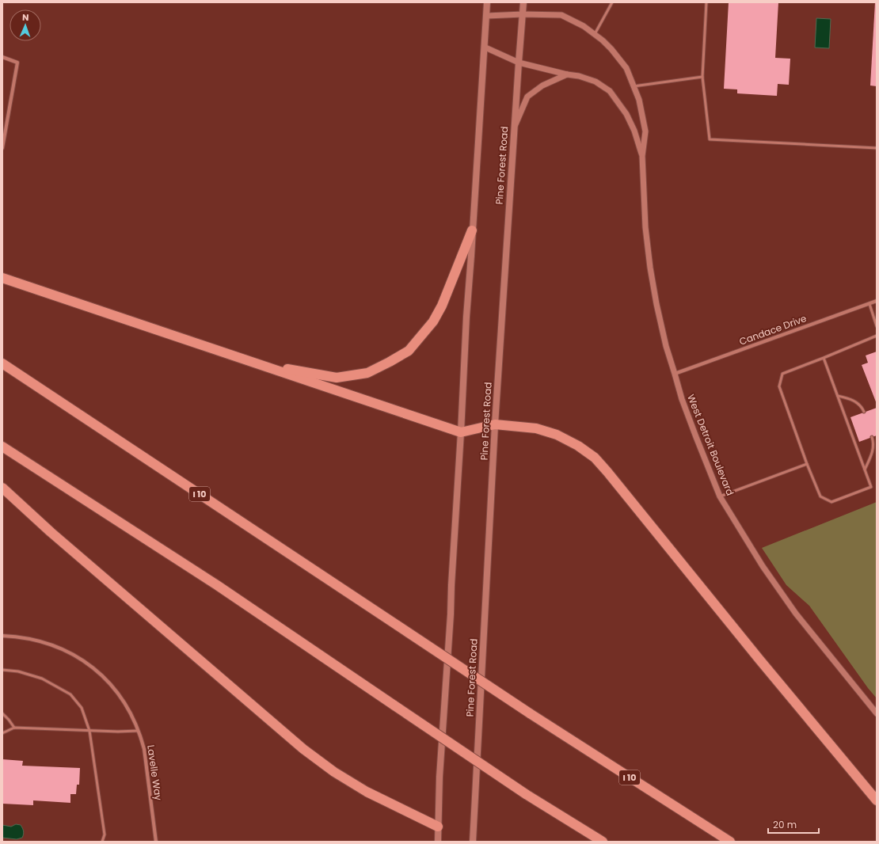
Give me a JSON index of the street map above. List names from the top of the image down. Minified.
{"streets":{"highway":["I 10"],"main road":["Pine Forest Road"],"street":["Candace Drive","West Detroit Boulevard","Lavelle Way"]},"crossings":[["Pine Forest Road","West Detroit Boulevard"],["Candace Drive","West Detroit Boulevard"]],"scale_bar":"20 m","north":"top"}
